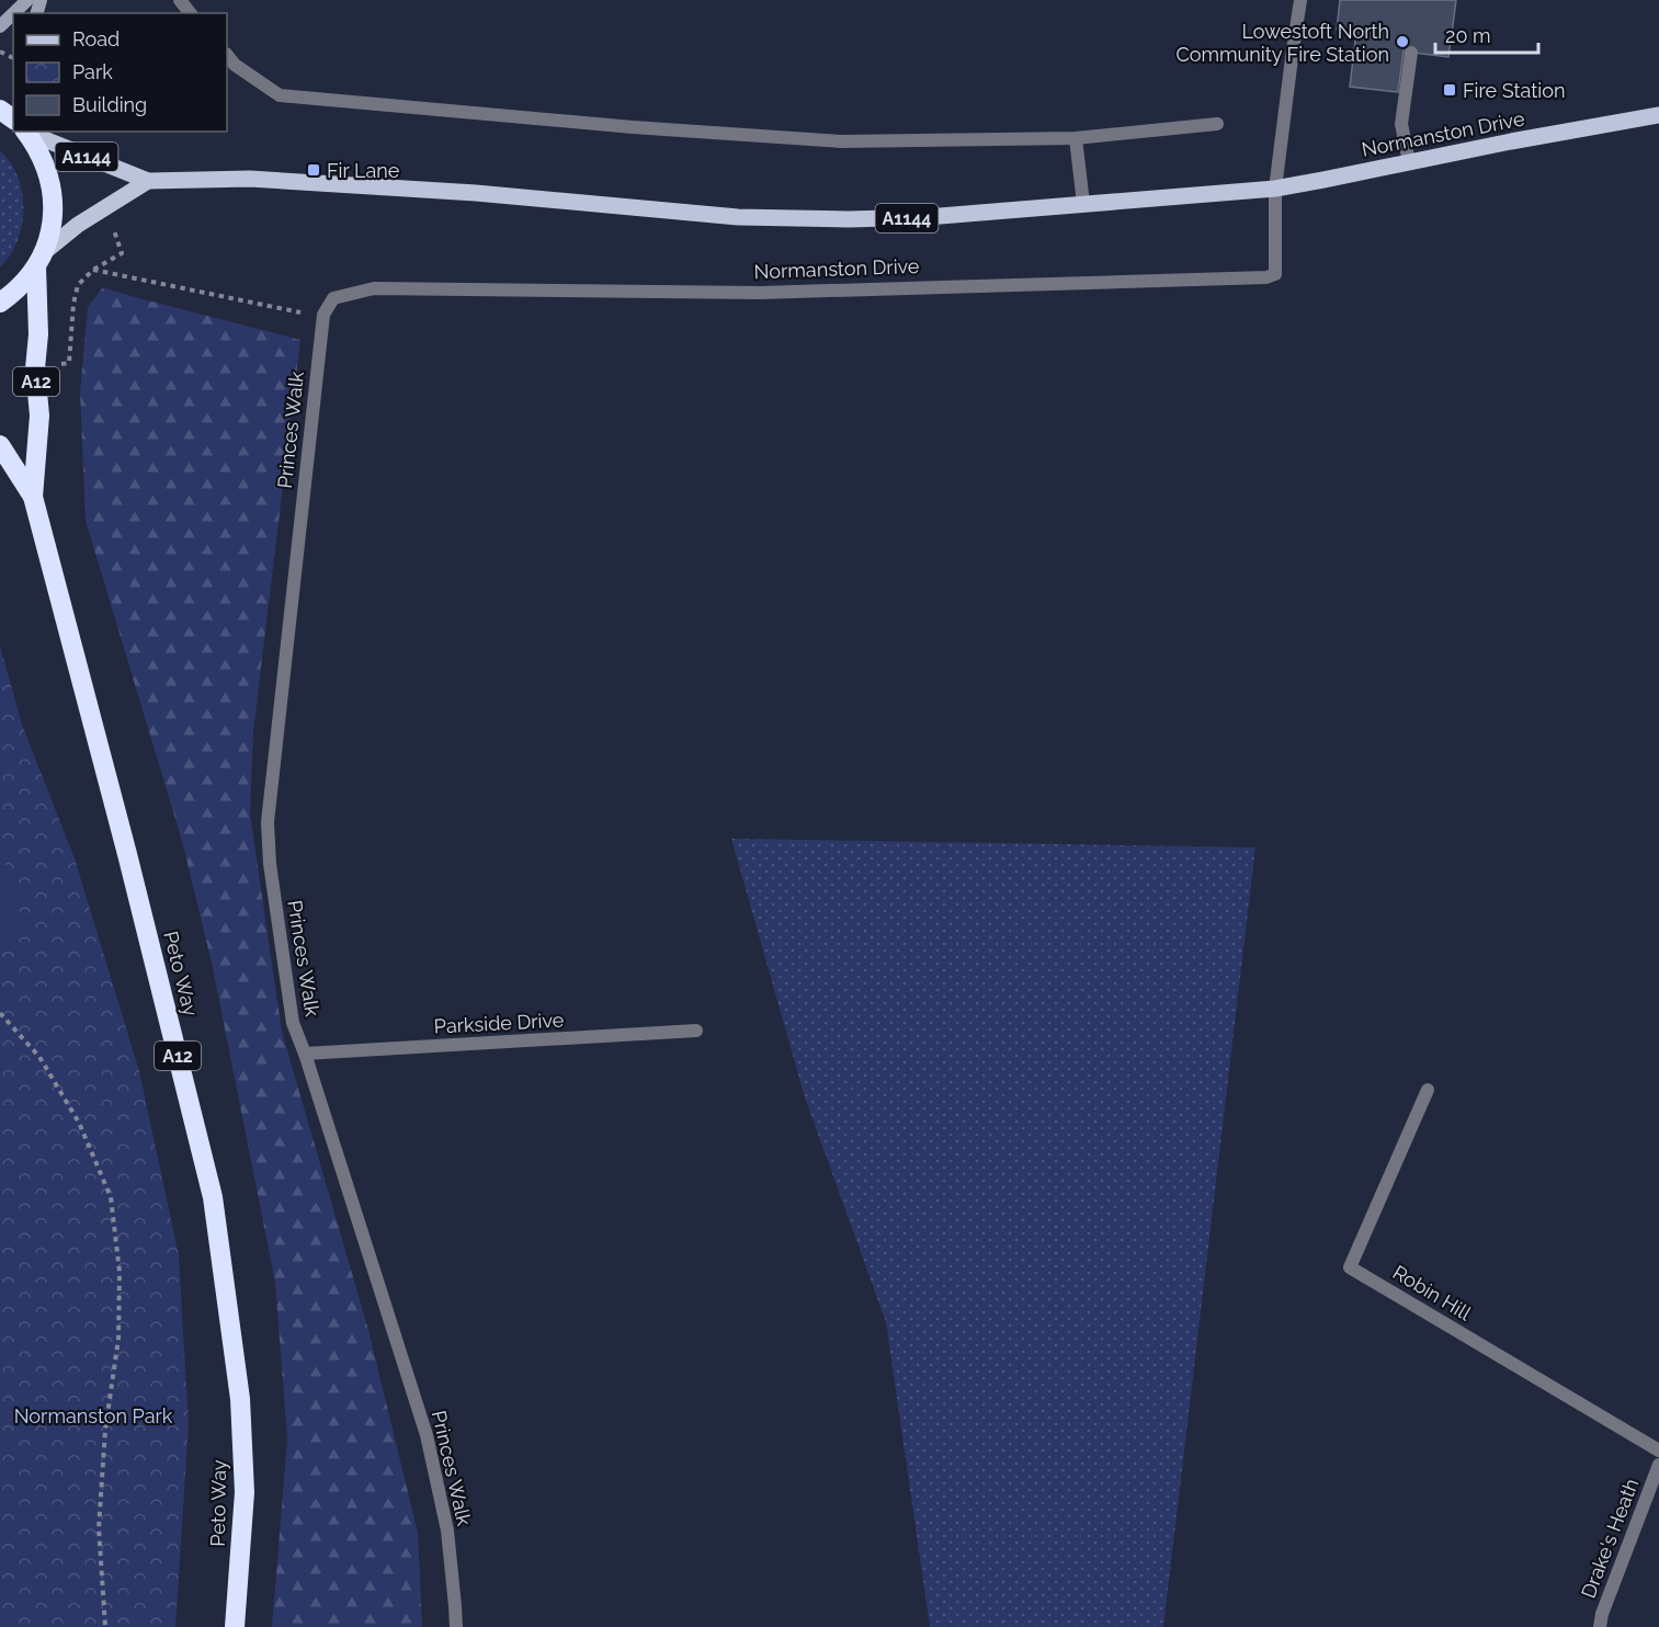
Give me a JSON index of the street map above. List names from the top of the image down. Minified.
{"streets":{"highway":["A12","Peto Way"],"main road":["Normanston Drive","A1144"],"street":["Princes Walk","Parkside Drive","Robin Hill","Drake's Heath"]},"crossings":[["Normanston Drive","A1144"],["Normanston Drive","Princes Walk"],["A1144","Peto Way"],["Princes Walk","Parkside Drive"]],"parks":["Normanston Park"],"places":{"other":["Lowestoft North Community Fire Station"],"transit":["Fire Station","Fir Lane"]},"legend":["Road","Park","Building"],"scale_bar":"20 m"}
